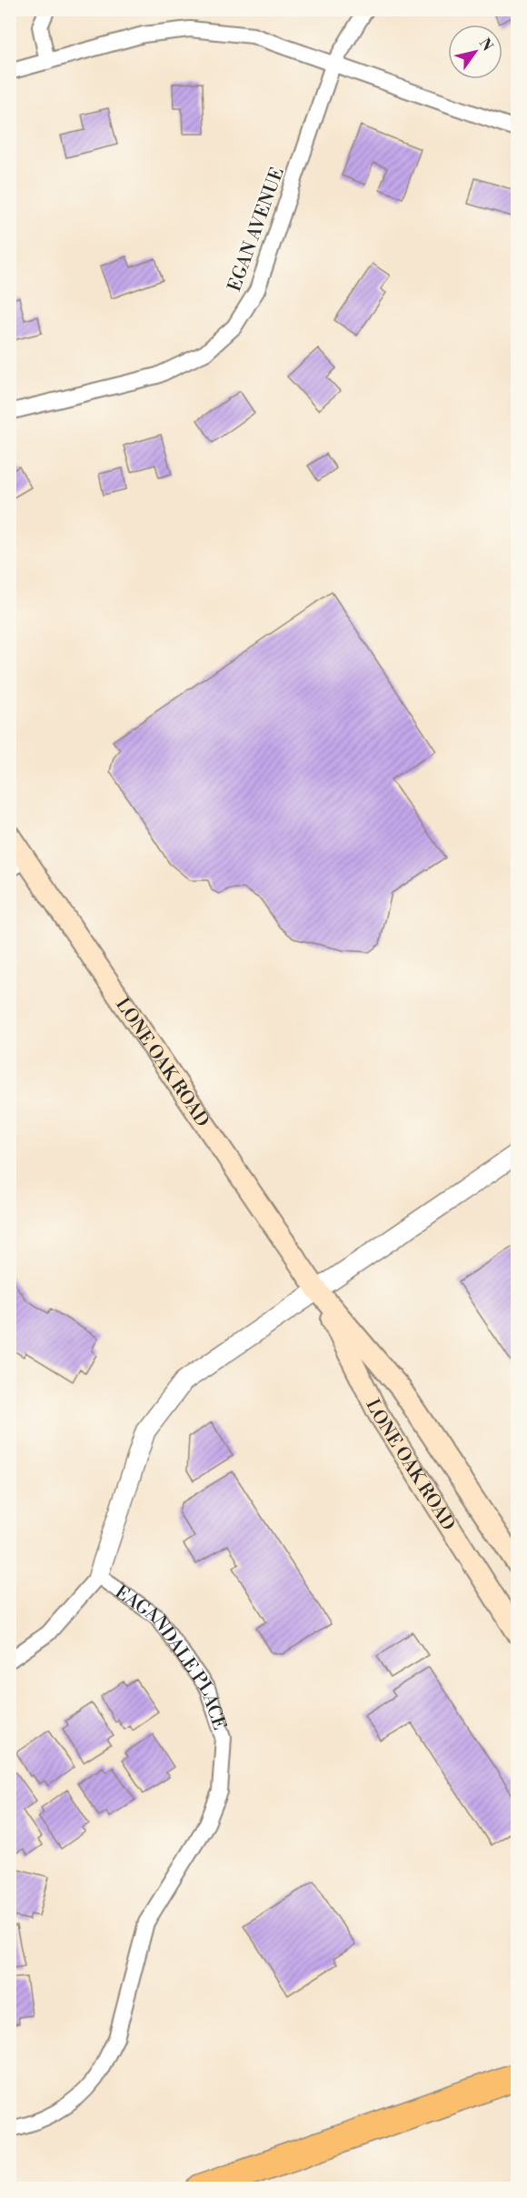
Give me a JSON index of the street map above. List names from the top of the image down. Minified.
{"streets":{"main road":["LONE OAK ROAD"],"street":["EGAN AVENUE","EAGANDALE PLACE"]},"crossings":[["LONE OAK ROAD","EAGANDALE PLACE"]],"north":"top right"}
